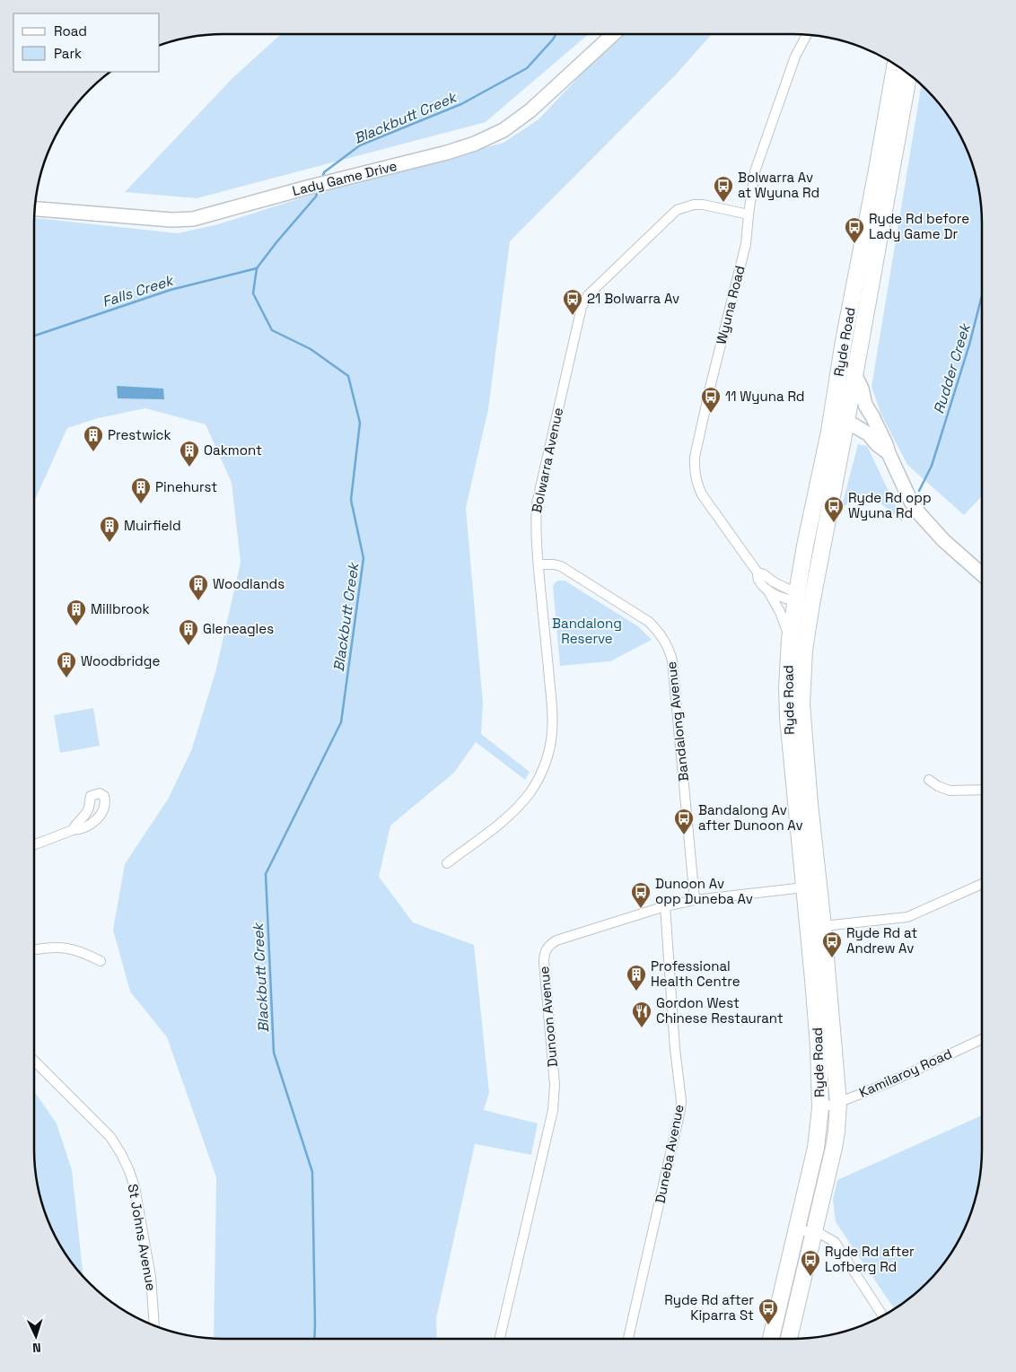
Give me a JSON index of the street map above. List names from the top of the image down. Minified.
{"streets":{"highway":["Ryde Road"],"main road":["Lady Game Drive"],"street":["Wyuna Road","Bolwarra Avenue","Bandalong Avenue","Dunoon Avenue","Kamilaroy Road","Duneba Avenue","St Johns Avenue"]},"crossings":[["Wyuna Road","Ryde Road"],["Wyuna Road","Bolwarra Avenue"],["Ryde Road","Dunoon Avenue"],["Ryde Road","Kamilaroy Road"],["Bolwarra Avenue","Bandalong Avenue"],["Bandalong Avenue","Dunoon Avenue"],["Dunoon Avenue","Duneba Avenue"]],"water":["Blackbutt Creek","Falls Creek","Rudder Creek"],"parks":["Bandalong Reserve"],"places":{"bus stop":["Bolwarra Av at Wyuna Rd","Ryde Rd before Lady Game Dr","21 Bolwarra Av","11 Wyuna Rd","Ryde Rd opp Wyuna Rd","Bandalong Av after Dunoon Av","Dunoon Av opp Duneba Av","Ryde Rd at Andrew Av","Ryde Rd after Lofberg Rd","Ryde Rd after Kiparra St"],"building":["Prestwick","Oakmont","Pinehurst","Muirfield","Woodlands","Millbrook","Gleneagles","Woodbridge","Professional Health Centre"],"restaurant":["Gordon West Chinese Restaurant"]},"legend":["Road","Park"],"north":"bottom"}
